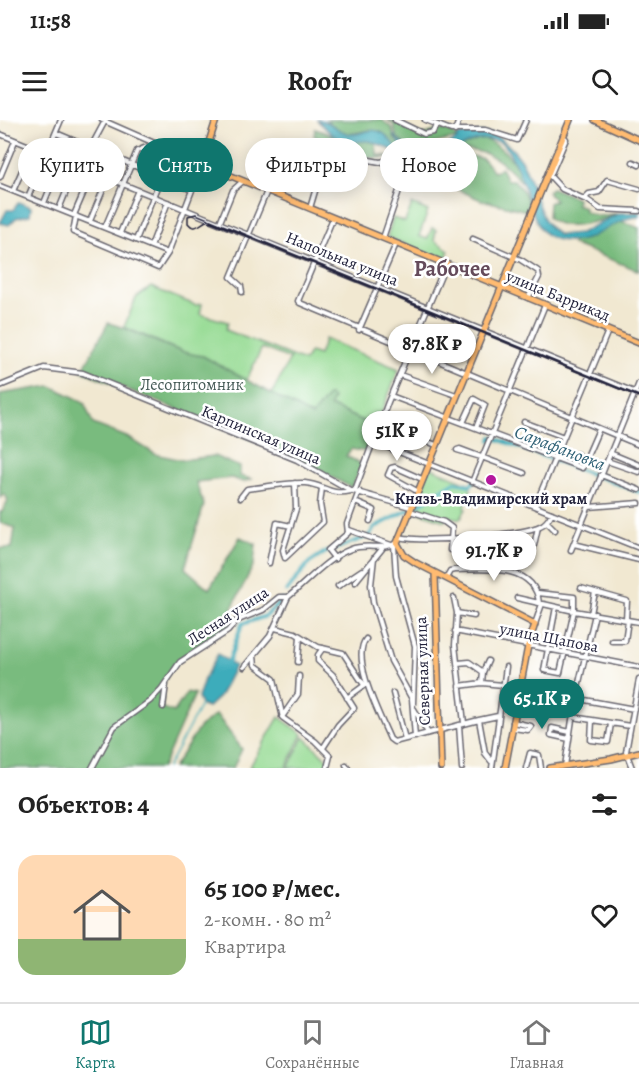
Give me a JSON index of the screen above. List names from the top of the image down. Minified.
{"streets":{"main road":["улица Баррикад","Северная улица"],"street":["Напольная улица","Карпинская улица","Лесная улица","улица Щапова"]},"crossings":[["Карпинская улица","Лесная улица"]],"districts":["Рабочее"],"water":["Сарафановка"],"parks":["Лесопитомник"],"places":["Князь-Владимирский храм"],"page":{"status":"11:58","header":"Roofr","chip":["Купить","Снять","Фильтры","Новое"],"price":["87.8K ₽","51K ₽","91.7K ₽","65.1K ₽"],"heading":"Объектов: 4","list":[{"name":"65 100 ₽/мес.","note":"2-комн. · 80 m² · Квартира"}],"tabs":["Карта","Сохранённые","Главная"]}}
